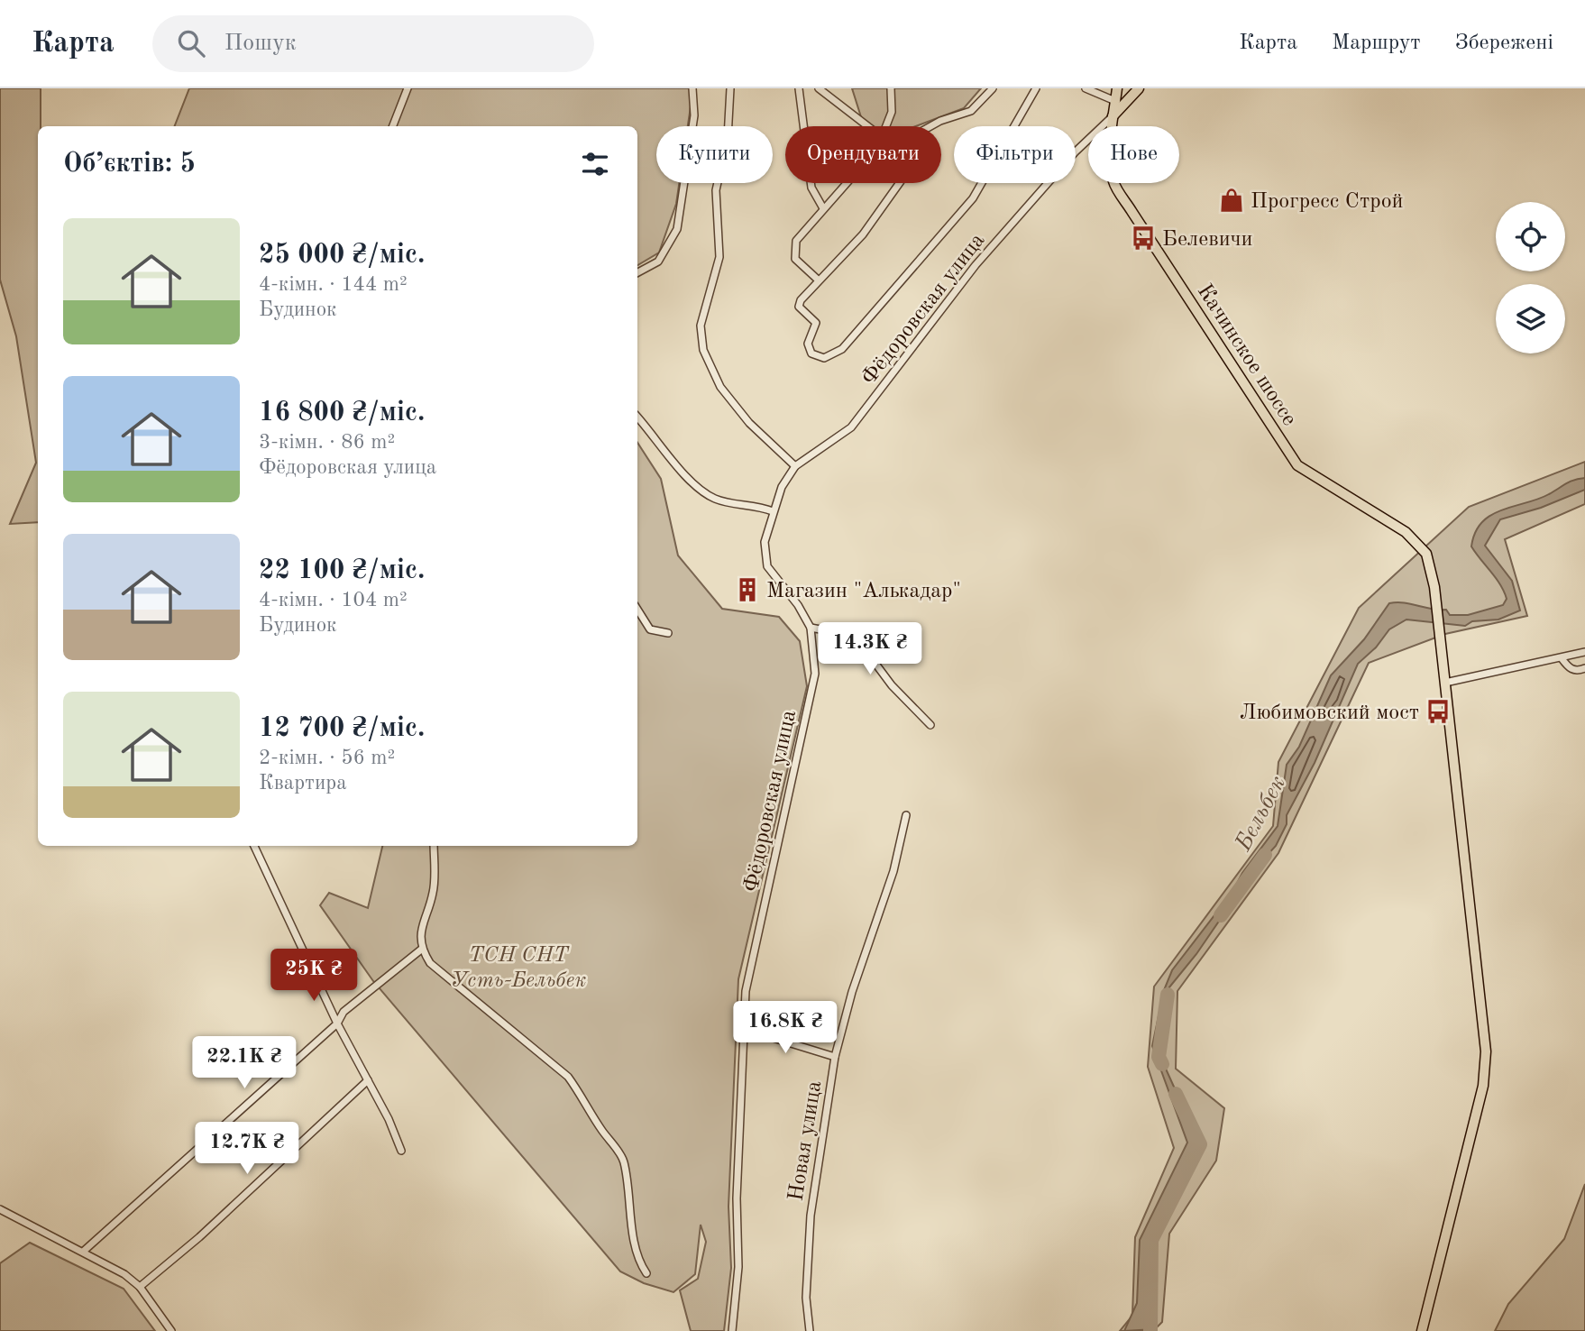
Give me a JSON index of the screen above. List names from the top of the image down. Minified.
{"streets":{"main road":["Качинское шоссе"],"street":["Фёдоровская улица","Новая улица"]},"crossings":[["Фёдоровская улица","Качинское шоссе"]],"water":["Бельбек"],"parks":["ТСН СНТ Усть-Бельбек"],"places":{"shop":["Прогресс Строй"],"bus stop":["Белевичи","Любимовский мост"],"building":["Магазин \"Алькадар\""]},"page":{"header":"Карта","search":"Пошук","nav":["Карта","Маршрут","Збережені"],"chip":["Купити","Орендувати","Фільтри","Нове"],"heading":"Об’єктів: 5","list":[{"name":"25 000 ₴/міс.","note":"4-кімн. · 144 m² · Будинок"},{"name":"16 800 ₴/міс.","note":"3-кімн. · 86 m² · Фёдоровская улица"},{"name":"22 100 ₴/міс.","note":"4-кімн. · 104 m² · Будинок"},{"name":"12 700 ₴/міс.","note":"2-кімн. · 56 m² · Квартира"}],"price":["14.3K ₴","25K ₴","16.8K ₴","22.1K ₴","12.7K ₴"]}}
